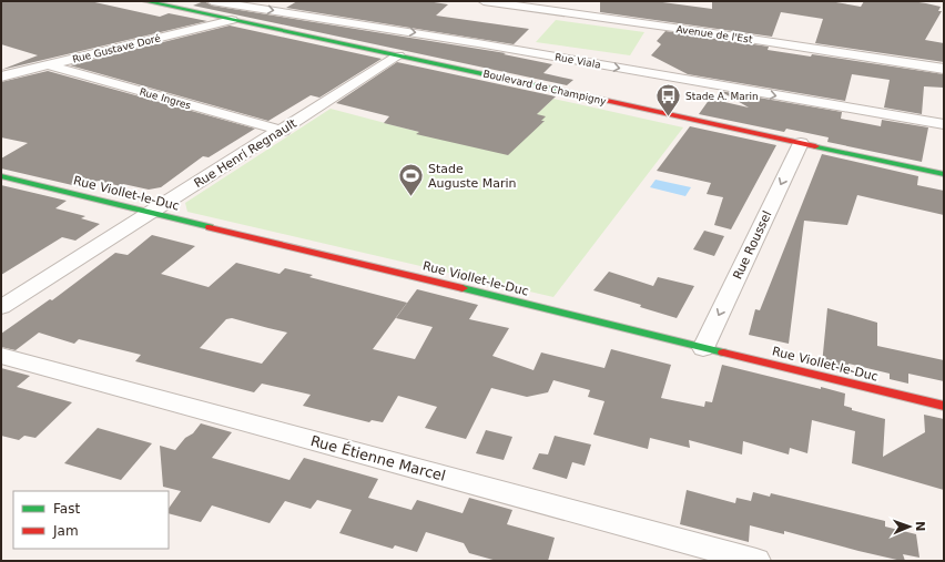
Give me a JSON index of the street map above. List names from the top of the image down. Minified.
{"streets":{"main road":["Boulevard de Champigny","Rue Viollet-le-Duc"],"street":["Avenue de l'Est","Rue Gustave Doré","Rue Viala","Rue Ingres","Rue Henri Regnault","Rue Roussel","Rue Étienne Marcel"]},"crossings":[["Rue Gustave Doré","Boulevard de Champigny"],["Rue Gustave Doré","Rue Ingres"],["Boulevard de Champigny","Rue Henri Regnault"],["Boulevard de Champigny","Rue Roussel"],["Rue Ingres","Rue Henri Regnault"],["Rue Henri Regnault","Rue Viollet-le-Duc"],["Rue Viollet-le-Duc","Rue Roussel"]],"one_way":["Rue Viala","Rue Roussel"],"places":{"bus stop":["Stade A. Marin"],"sports":["Stade Auguste Marin"]},"legend":["Fast","Jam"],"north":"right"}
